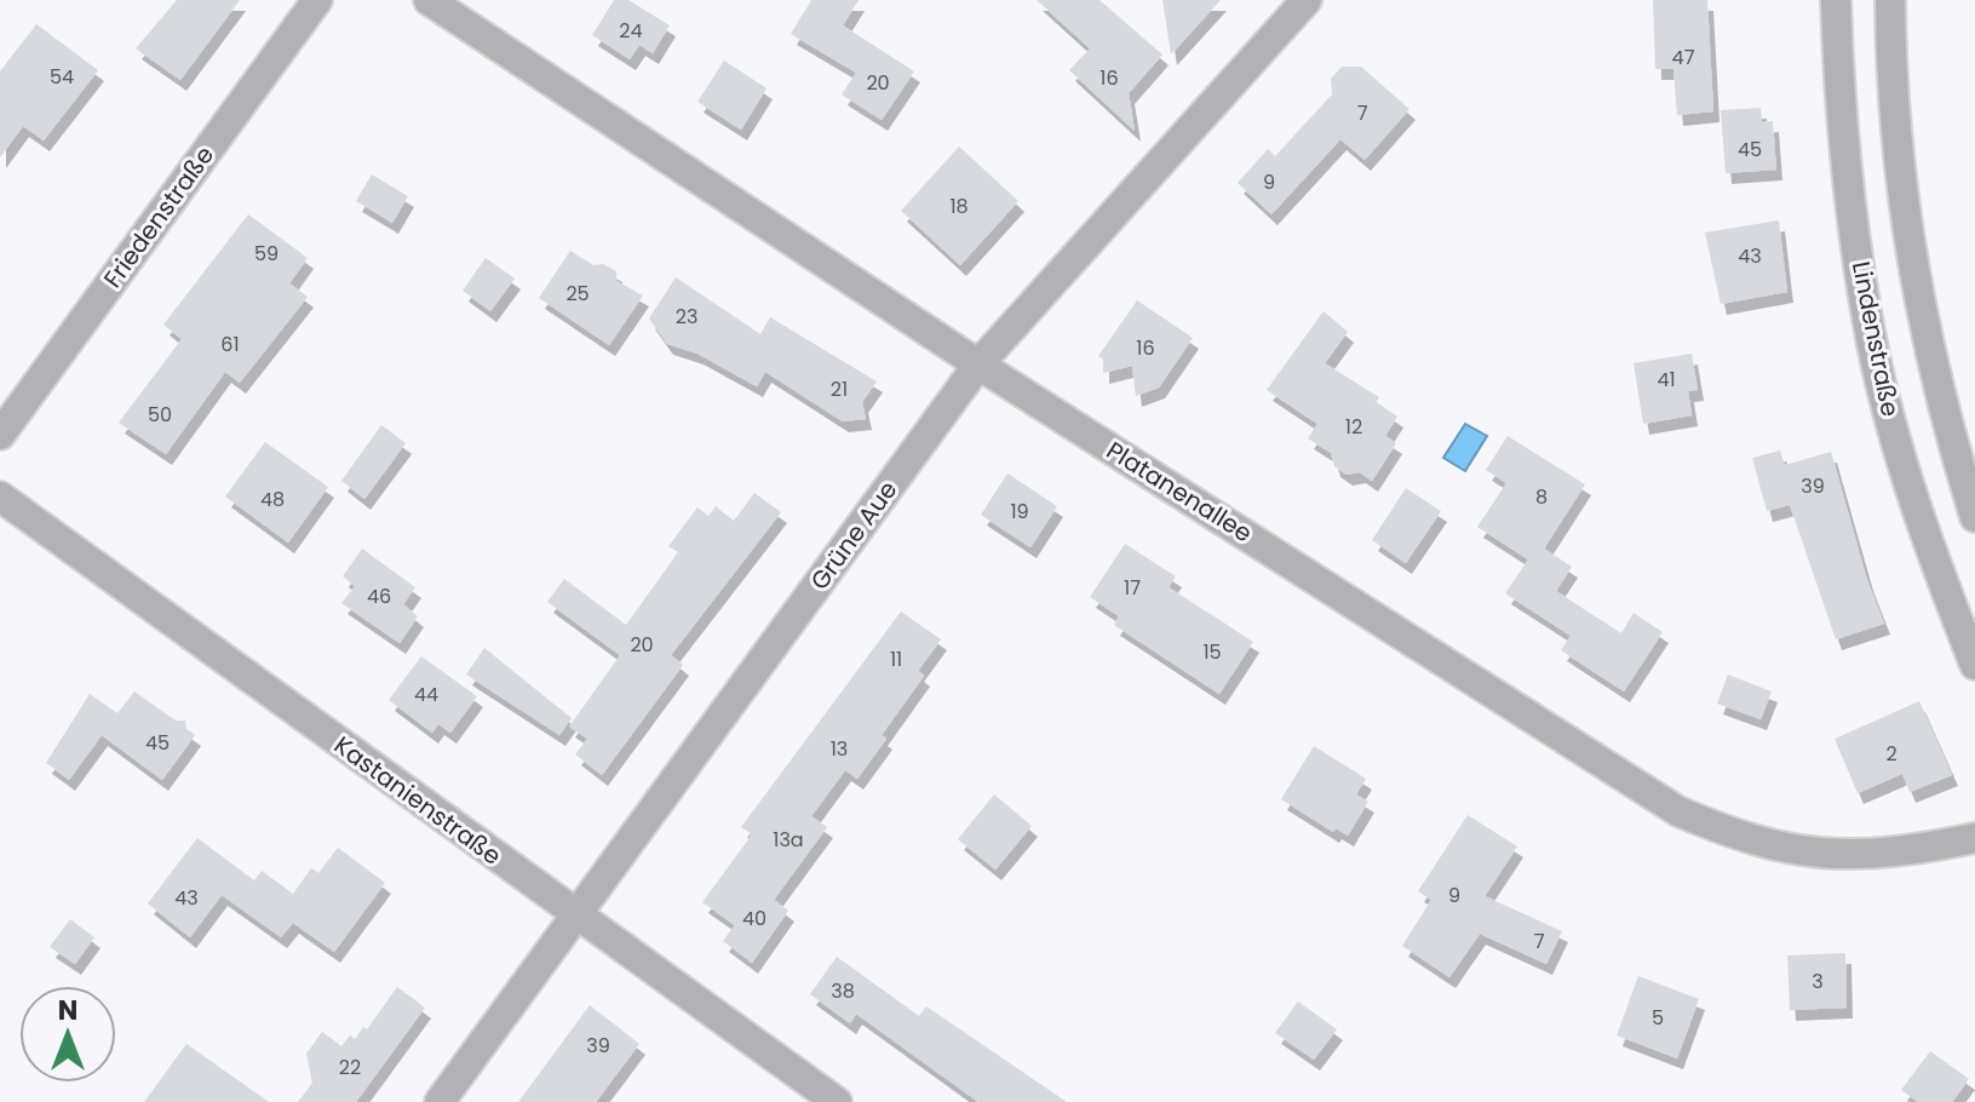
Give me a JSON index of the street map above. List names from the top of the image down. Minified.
{"streets":{"street":["Friedenstraße","Lindenstraße","Platanenallee","Grüne Aue","Kastanienstraße"]},"crossings":[["Platanenallee","Grüne Aue"],["Grüne Aue","Kastanienstraße"]],"house_numbers":["24","47","54","16","20","7","45","9","18","59","43","25","23","61","16","41","21","50","12","39","8","48","19","17","46","20","15","11","44","45","13","2","13a","9","43","40","7","3","38","5","39","22"],"north":"top"}
